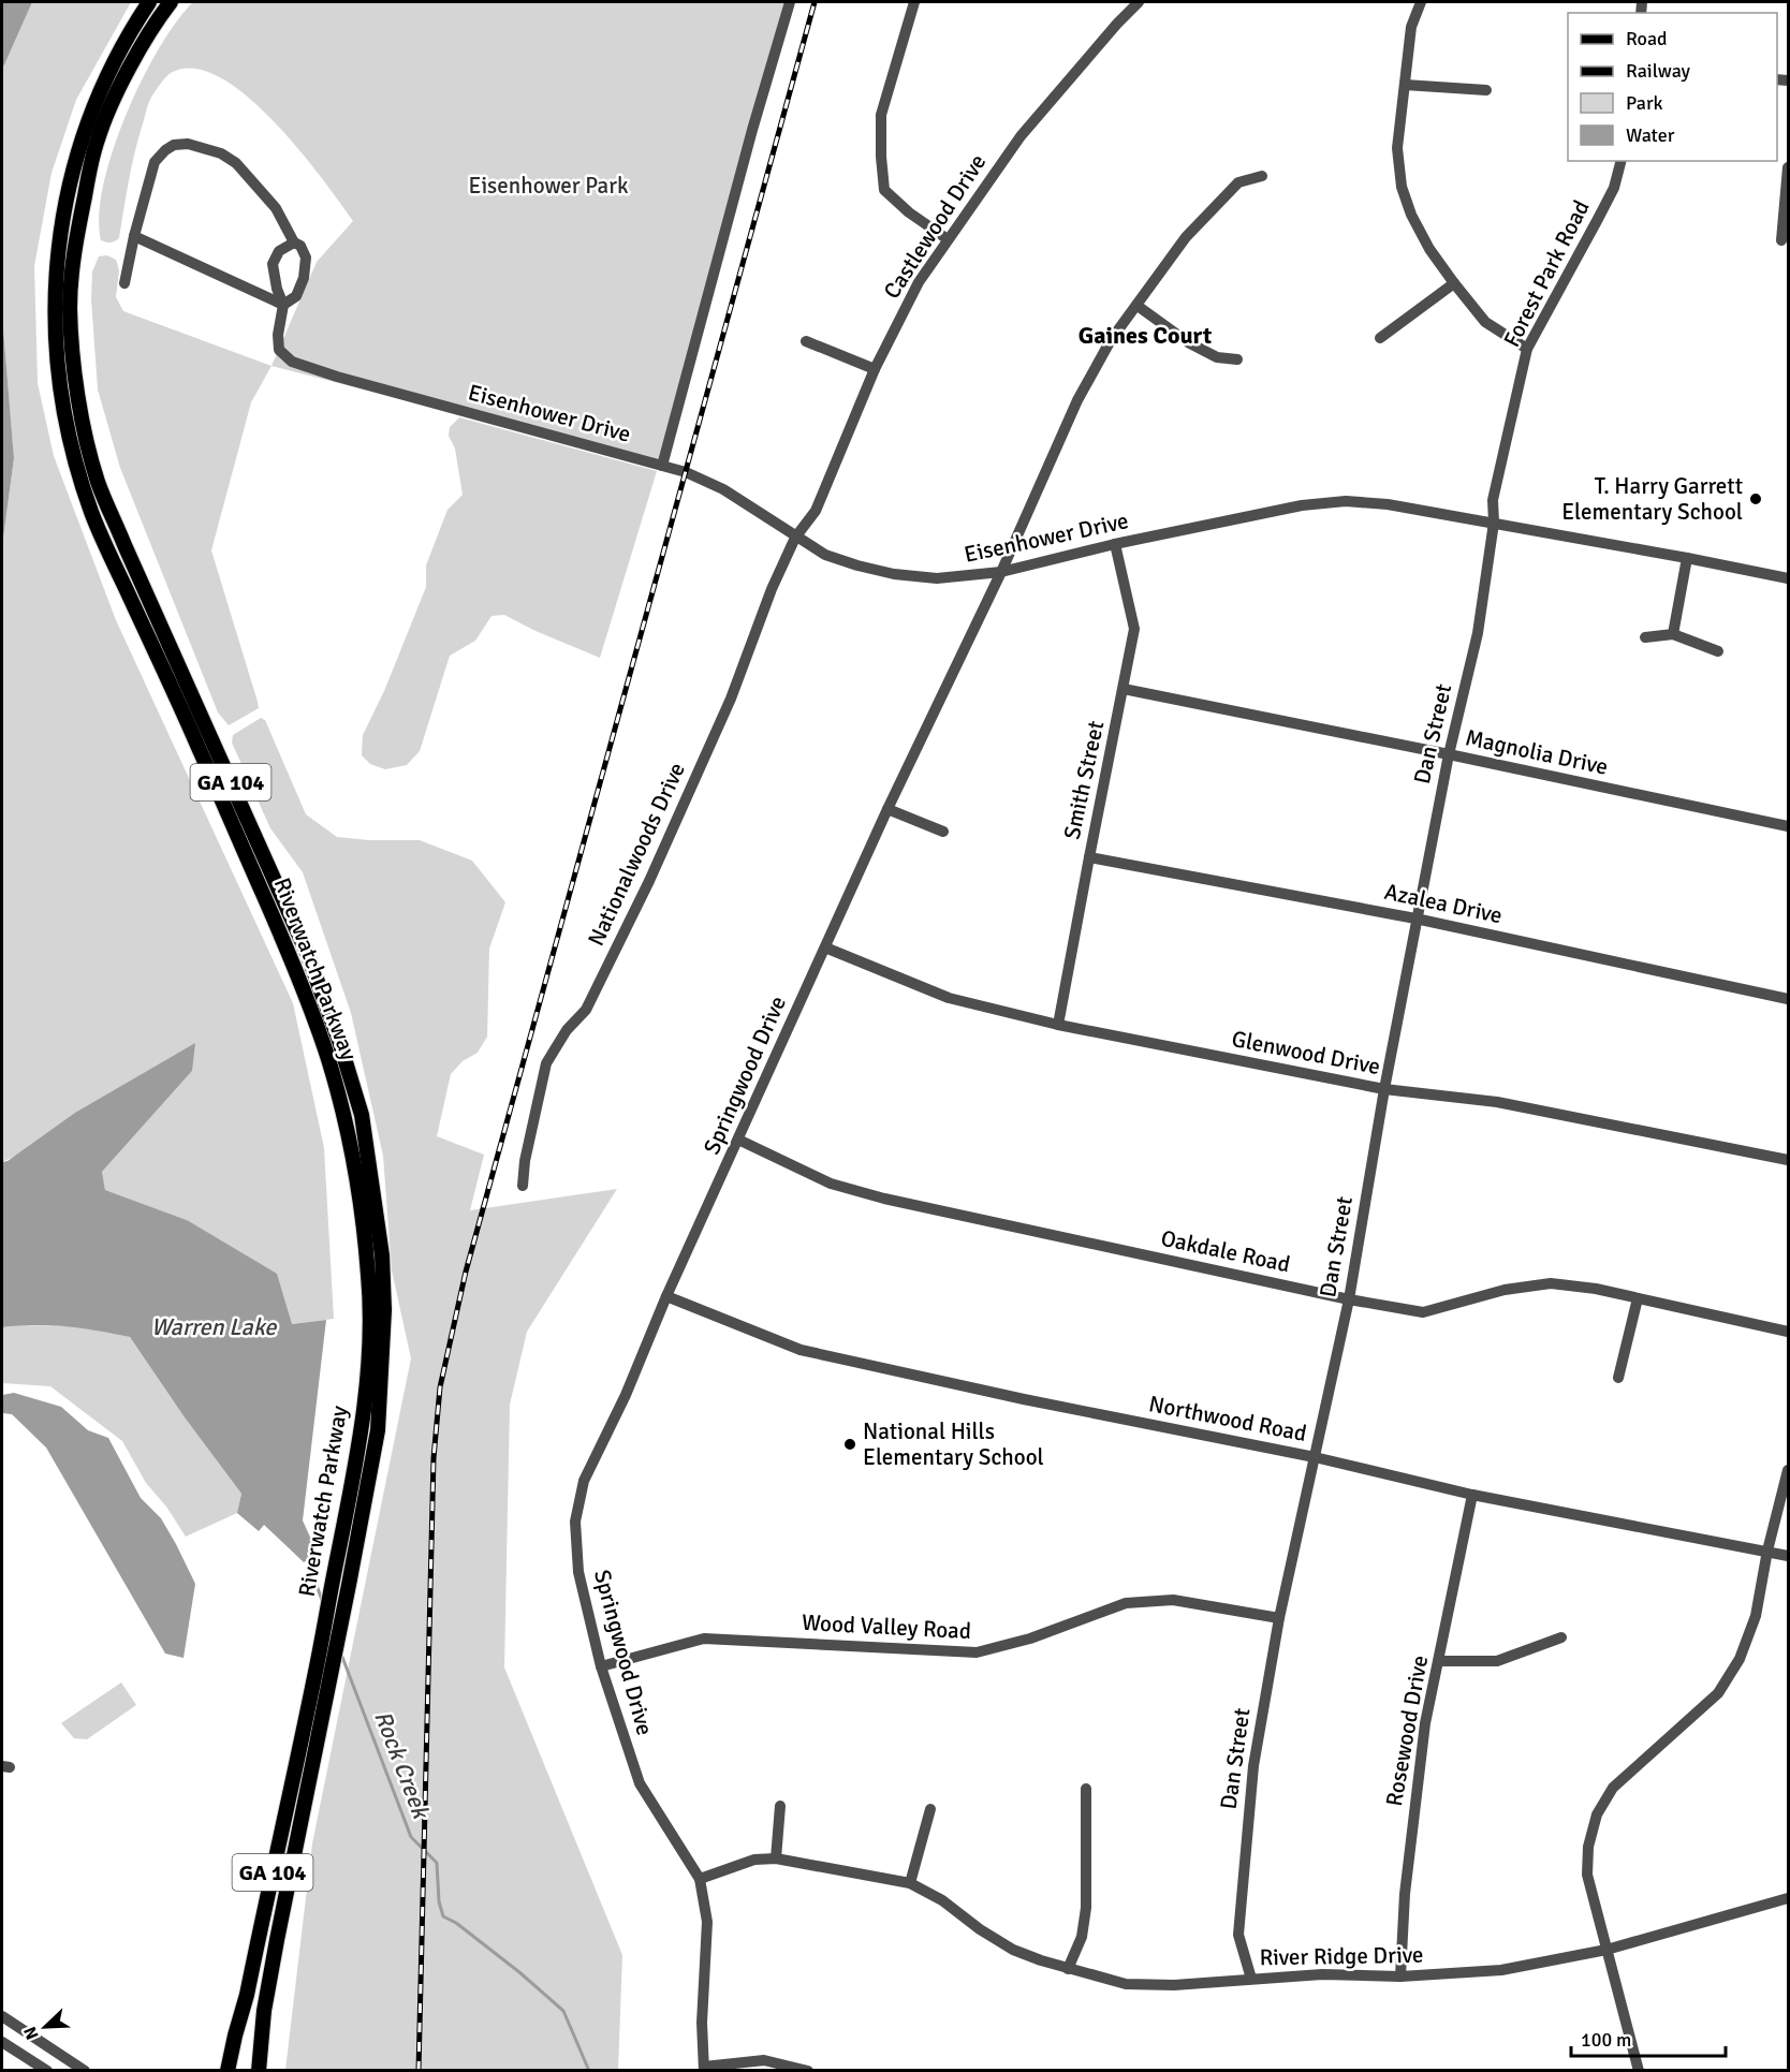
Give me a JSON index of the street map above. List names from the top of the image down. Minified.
{"streets":{"main road":["GA 104","Riverwatch Parkway"],"street":["Castlewood Drive","Forest Park Road","Eisenhower Drive","Dan Street","Magnolia Drive","Smith Street","Nationalwoods Drive","Azalea Drive","Glenwood Drive","Springwood Drive","Oakdale Road","Northwood Road","Wood Valley Road","Rosewood Drive","River Ridge Drive"]},"crossings":[["Castlewood Drive","Eisenhower Drive"],["Castlewood Drive","Nationalwoods Drive"],["Forest Park Road","Eisenhower Drive"],["Forest Park Road","Dan Street"],["Eisenhower Drive","Dan Street"],["Eisenhower Drive","Smith Street"],["Eisenhower Drive","Nationalwoods Drive"],["Eisenhower Drive","Springwood Drive"],["Dan Street","Magnolia Drive"],["Dan Street","Azalea Drive"],["Dan Street","Glenwood Drive"],["Dan Street","Oakdale Road"],["Dan Street","Northwood Road"],["Dan Street","Wood Valley Road"],["Dan Street","River Ridge Drive"],["Magnolia Drive","Smith Street"],["Smith Street","Azalea Drive"],["Smith Street","Glenwood Drive"],["Glenwood Drive","Springwood Drive"],["Springwood Drive","Oakdale Road"],["Springwood Drive","Northwood Road"],["Springwood Drive","Wood Valley Road"],["Springwood Drive","River Ridge Drive"],["Northwood Road","Rosewood Drive"],["Rosewood Drive","River Ridge Drive"]],"districts":["Gaines Court"],"water":["Warren Lake","Rock Creek"],"parks":["Eisenhower Park"],"places":["T. Harry Garrett Elementary School","National Hills Elementary School"],"legend":["Road","Railway","Park","Water"],"scale_bar":"100 m","north":"bottom left"}
